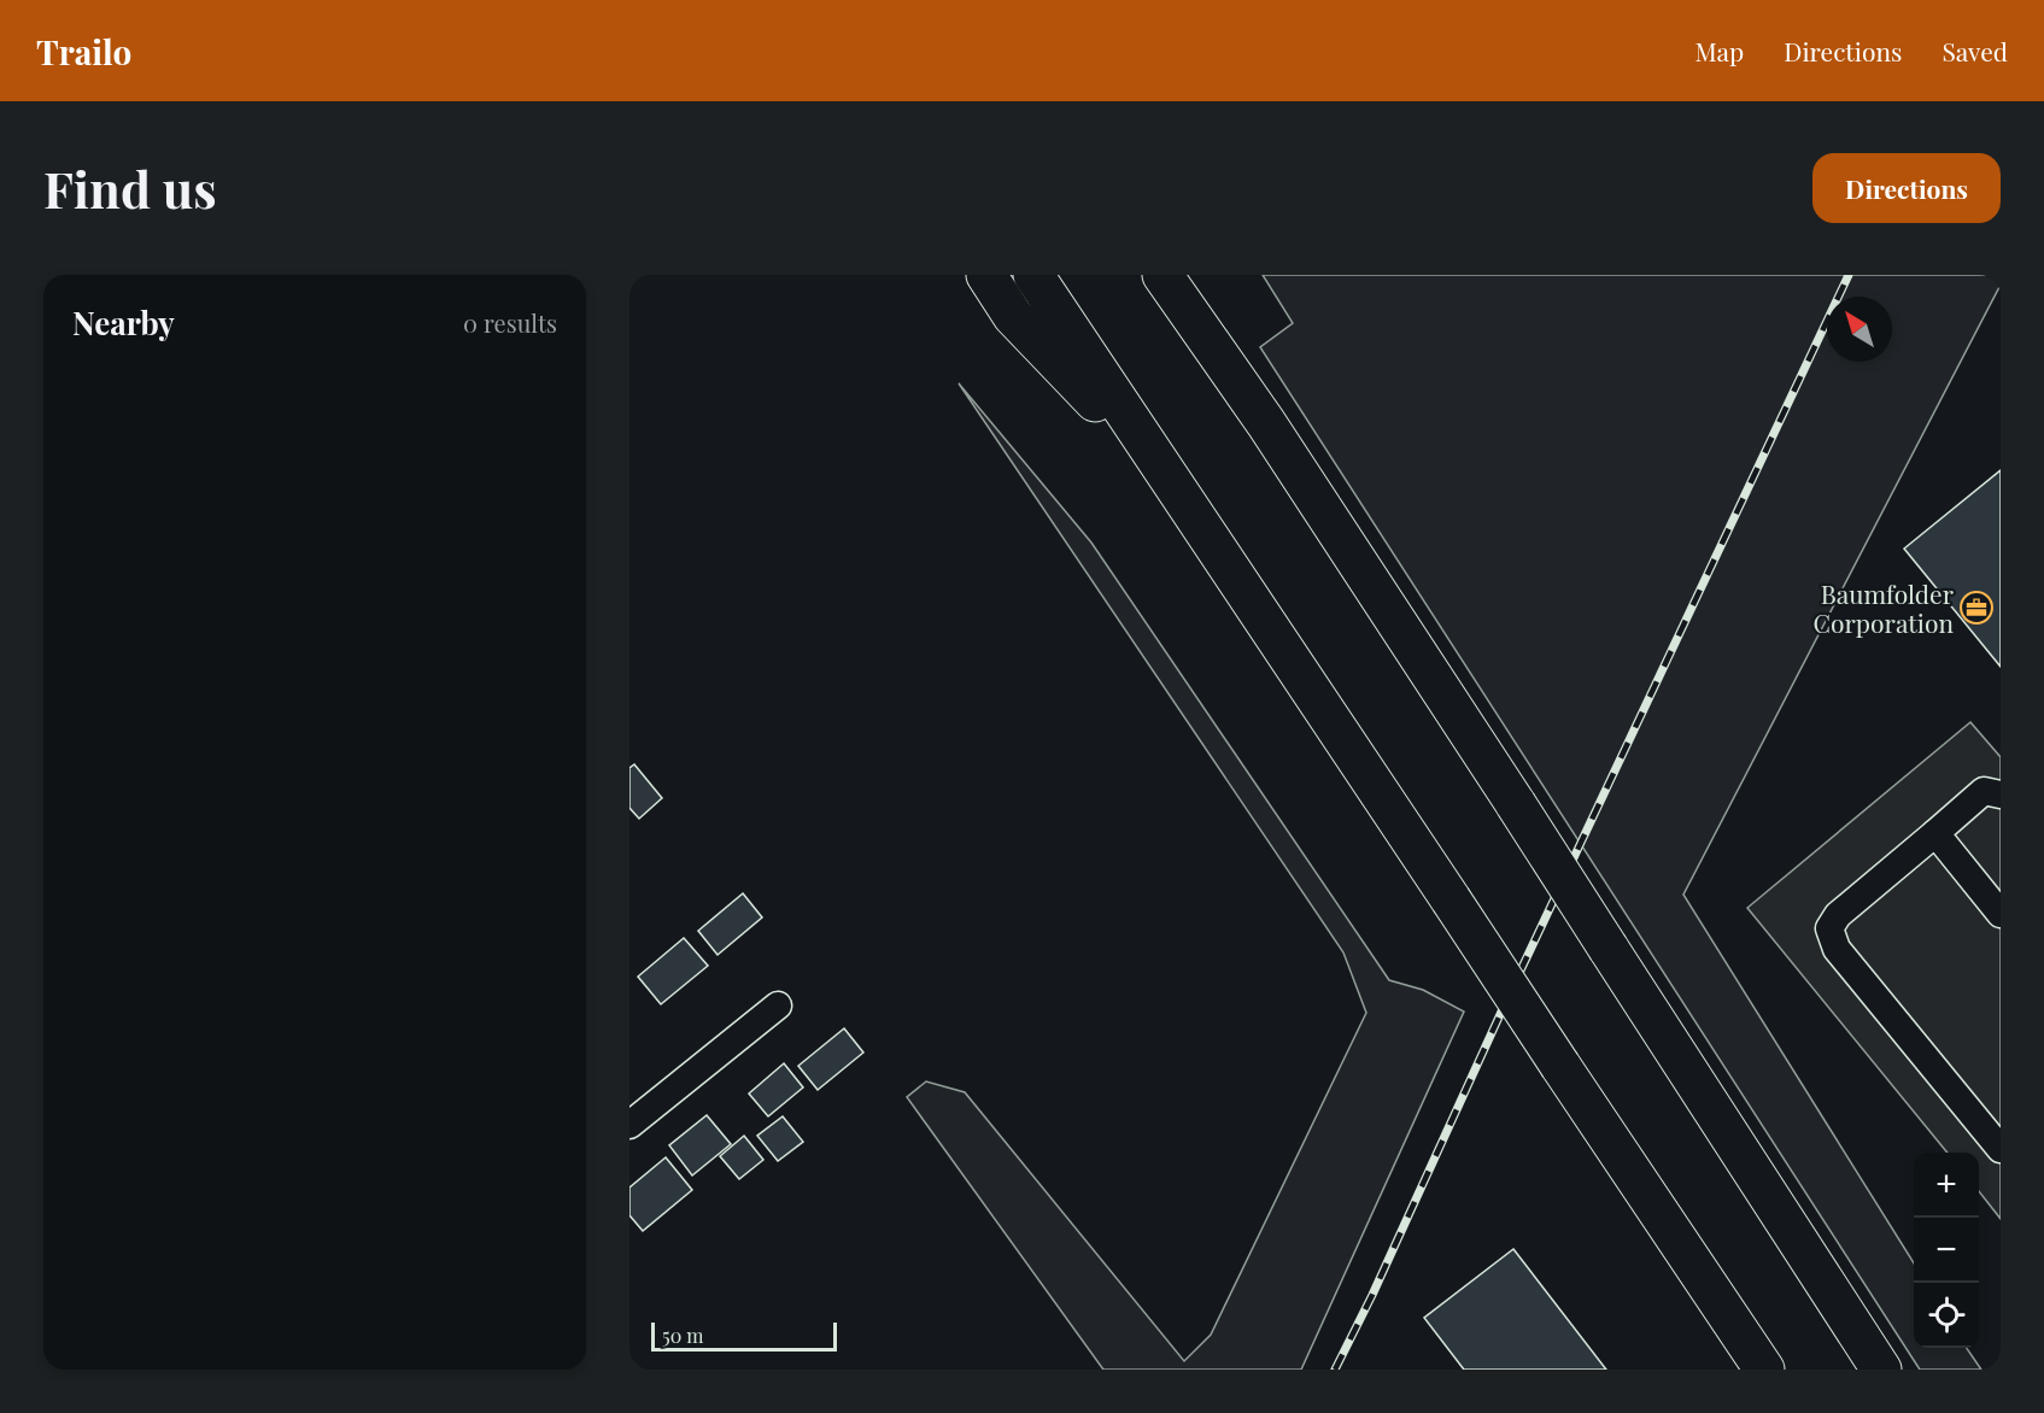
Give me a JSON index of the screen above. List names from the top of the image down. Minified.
{"places":{"office":["Baumfolder Corporation"]},"scale_bar":"50 m","north":"top left","page":{"header":"Trailo","nav":["Map","Directions","Saved"],"buttons":"Directions","title":"Find us","heading":["Nearby","0 results"],"map_buttons":["+","−"],"scale":"50 m"}}
